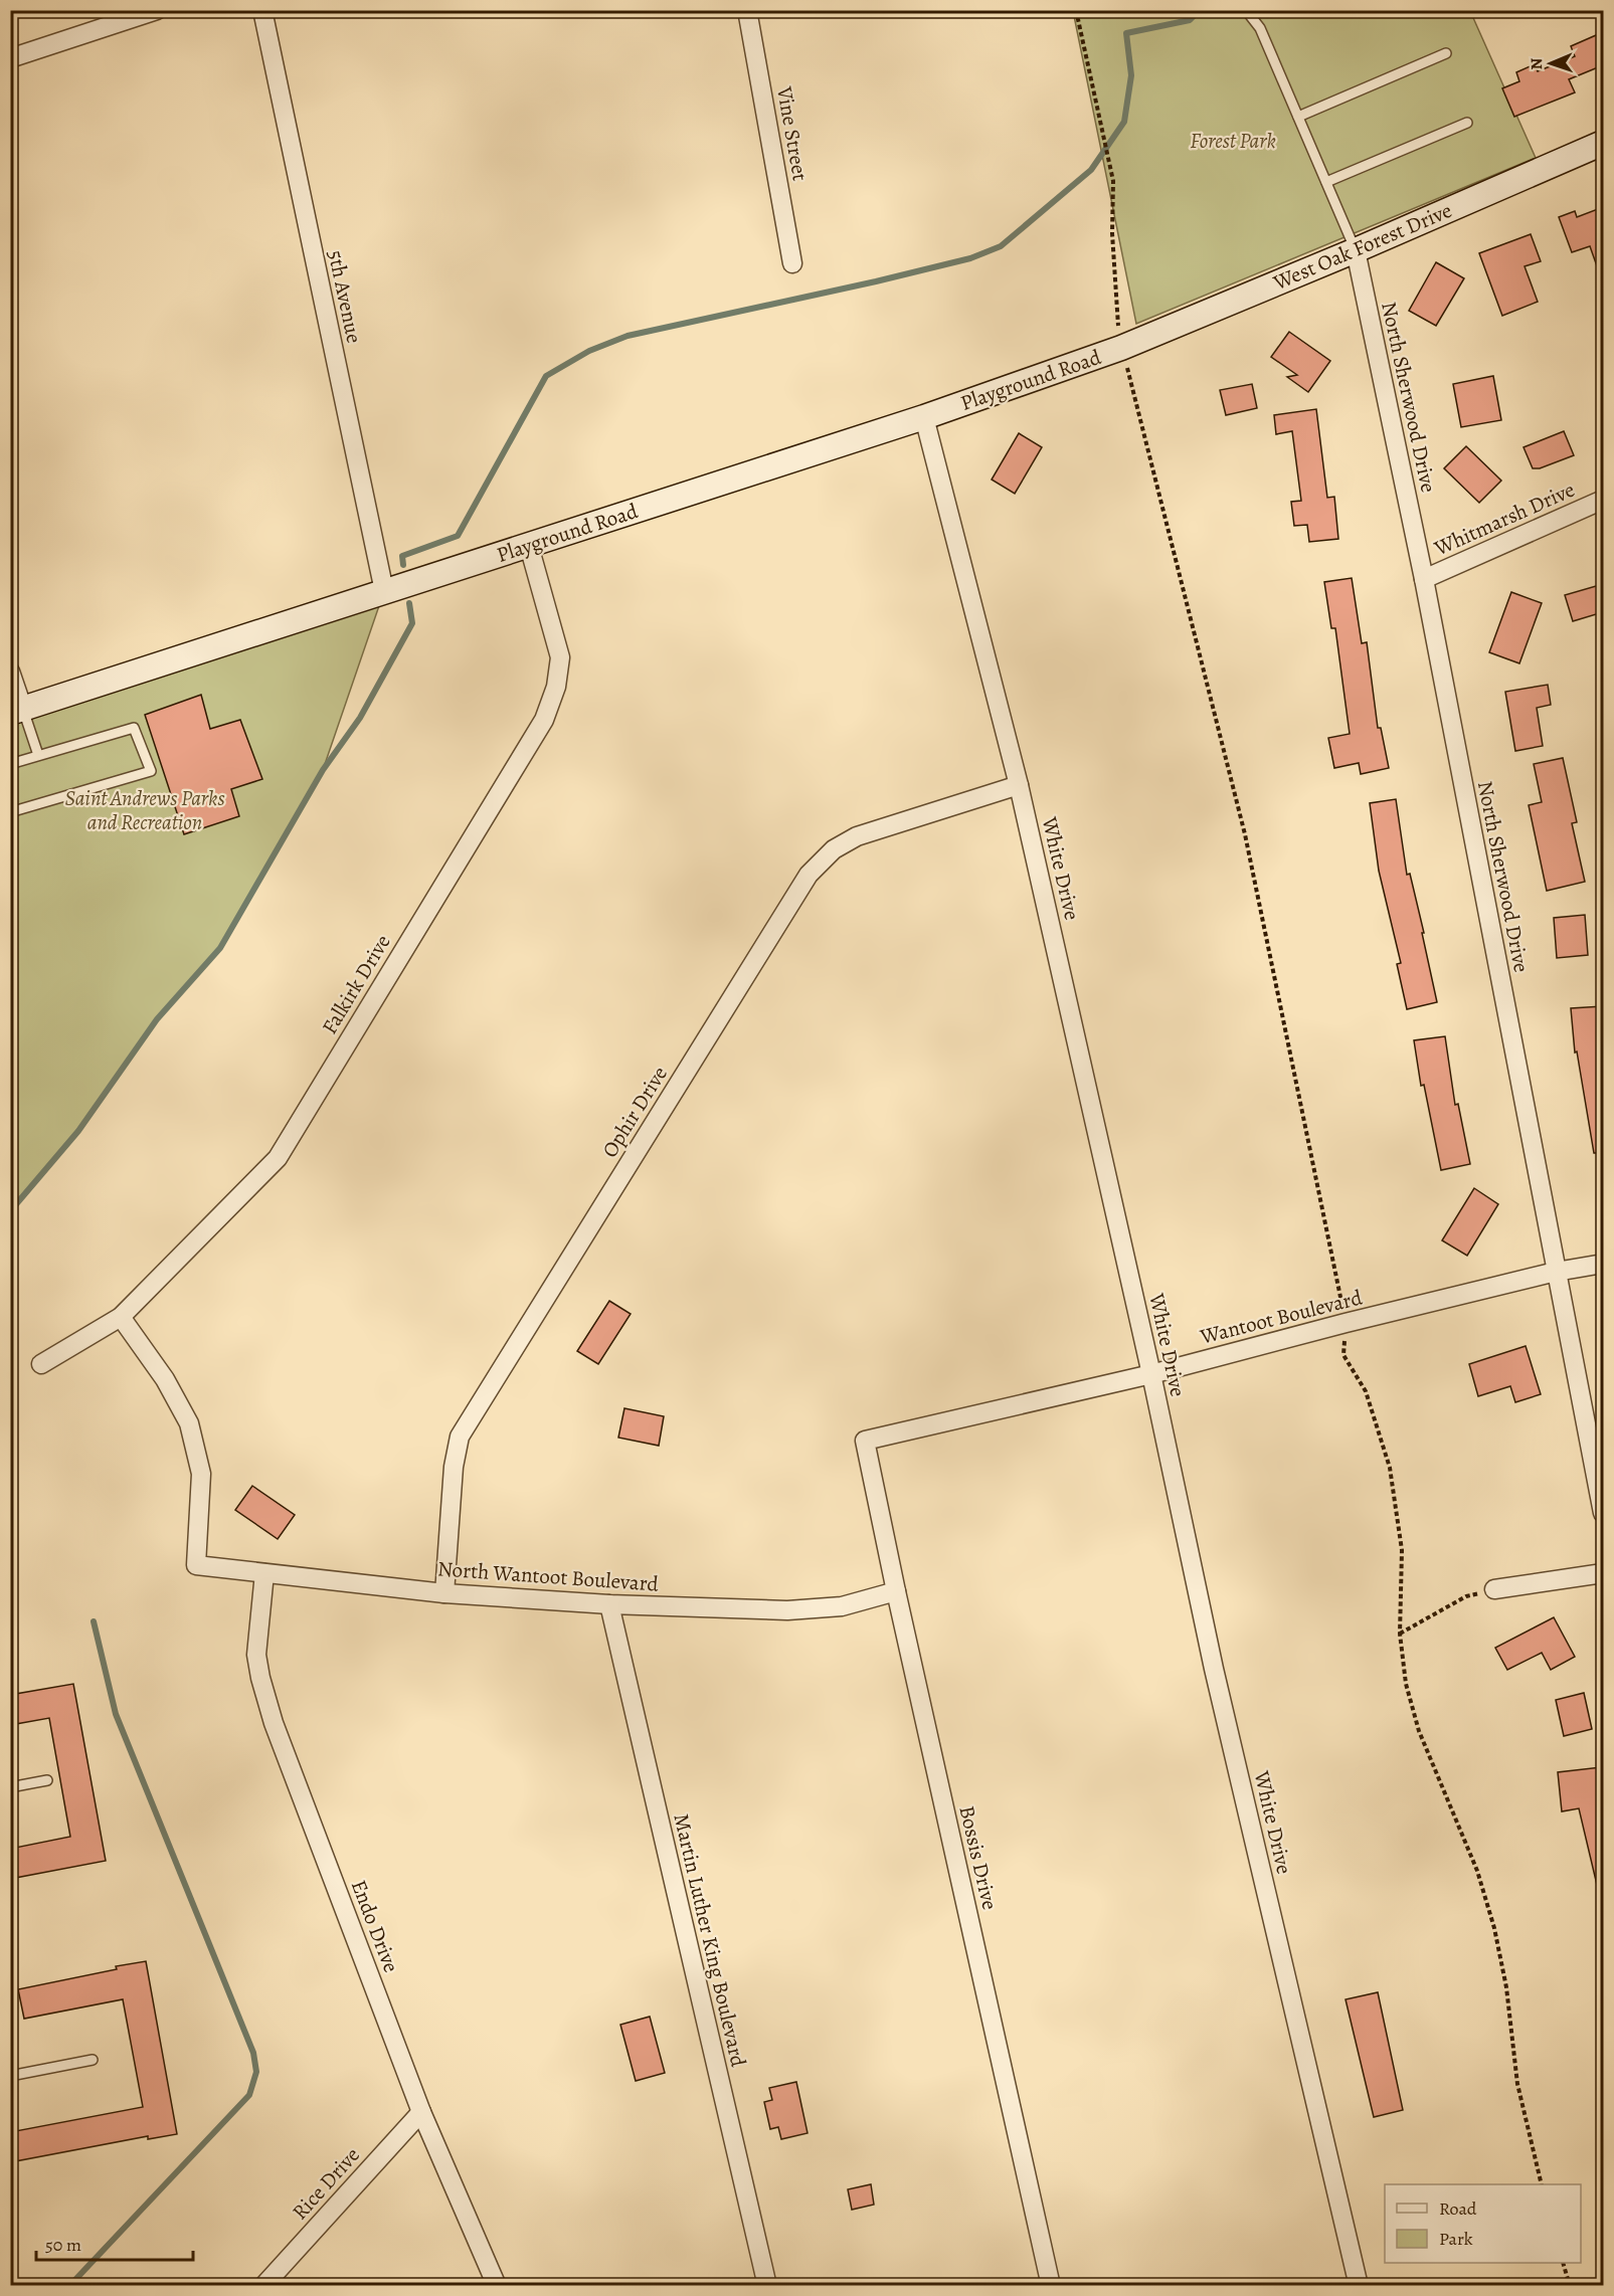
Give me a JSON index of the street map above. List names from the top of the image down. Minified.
{"streets":{"main road":["West Oak Forest Drive","Playground Road"],"street":["Vine Street","5th Avenue","North Sherwood Drive","Whitmarsh Drive","White Drive","Falkirk Drive","Ophir Drive","Wantoot Boulevard","North Wantoot Boulevard","Bossis Drive","Endo Drive","Martin Luther King Boulevard","Rice Drive"]},"crossings":[["West Oak Forest Drive","Playground Road"],["West Oak Forest Drive","North Sherwood Drive"],["5th Avenue","Playground Road"],["Playground Road","White Drive"],["Playground Road","Falkirk Drive"],["North Sherwood Drive","Whitmarsh Drive"],["North Sherwood Drive","Wantoot Boulevard"],["White Drive","Ophir Drive"],["White Drive","Wantoot Boulevard"],["Falkirk Drive","North Wantoot Boulevard"],["Ophir Drive","North Wantoot Boulevard"],["Wantoot Boulevard","Bossis Drive"],["North Wantoot Boulevard","Bossis Drive"],["North Wantoot Boulevard","Endo Drive"],["North Wantoot Boulevard","Martin Luther King Boulevard"],["Endo Drive","Rice Drive"]],"parks":["Forest Park","Saint Andrews Parks and Recreation"],"legend":["Road","Park"],"scale_bar":"50 m","north":"left"}
